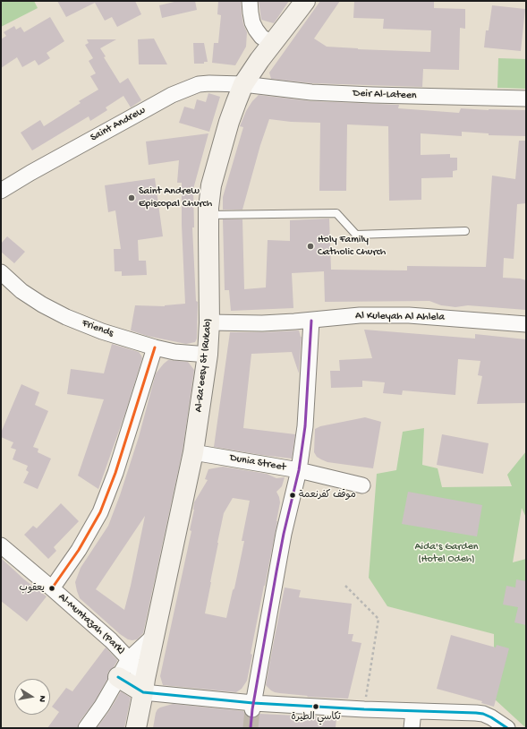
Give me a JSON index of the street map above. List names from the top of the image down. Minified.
{"streets":{"main road":["Al-Ra'eesy St (Rukab)"],"street":["Deir Al-Lateen","Saint Andrew","Al Kuleyah Al Ahlela","Friends","Dunia Street","Al-Muntazah (Park)"]},"crossings":[["Deir Al-Lateen","Saint Andrew"],["Deir Al-Lateen","Al-Ra'eesy St (Rukab)"],["Saint Andrew","Al-Ra'eesy St (Rukab)"],["Al Kuleyah Al Ahlela","Al-Ra'eesy St (Rukab)"],["Friends","Al-Ra'eesy St (Rukab)"],["Al-Ra'eesy St (Rukab)","Dunia Street"],["Al-Ra'eesy St (Rukab)","Al-Muntazah (Park)"]],"parks":["Aida's Garden (Hotel Odeh)"],"places":["Saint Andrew Episcopal Church","Holy Family Catholic Church","موقف كفرنعمة","يعقوب","تكاسي الطيرة"],"north":"right"}
